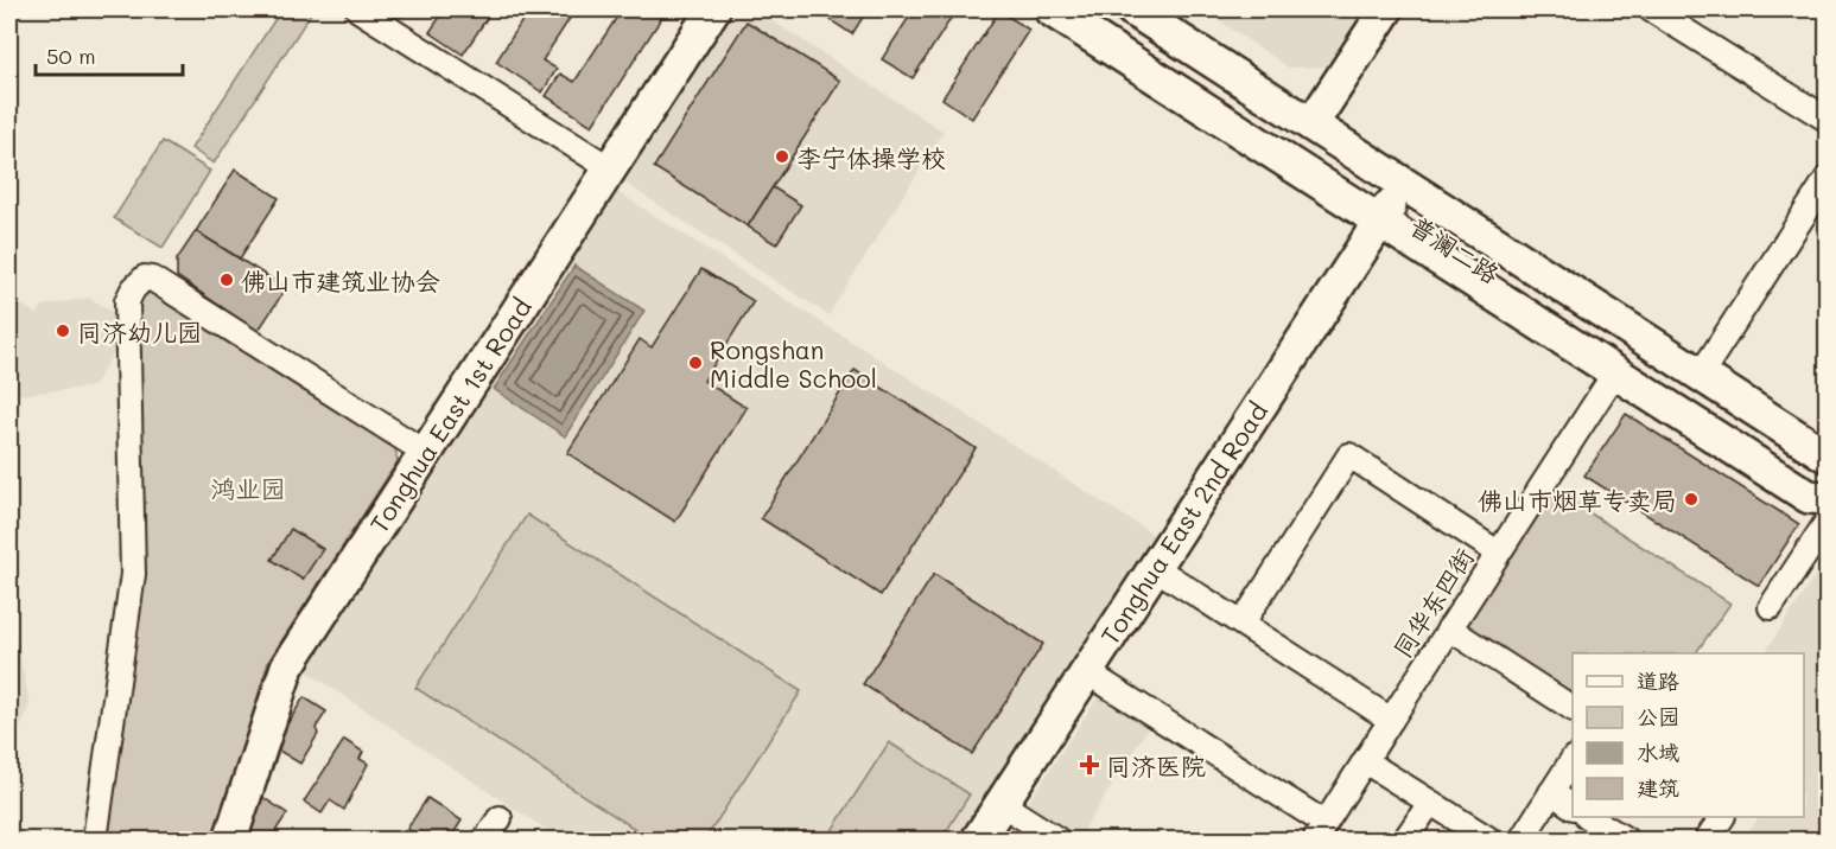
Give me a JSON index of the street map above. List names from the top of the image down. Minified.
{"streets":{"main road":["普澜二路","Tonghua East 1st Road","Tonghua East 2nd Road"],"street":["同华东四街"]},"crossings":[["普澜二路","Tonghua East 2nd Road"]],"parks":["鸿业园"],"places":{"other":["李宁体操学校","佛山市建筑业协会","同济幼儿园","Rongshan Middle School","佛山市烟草专卖局"],"health":["同济医院"]},"legend":["道路","公园","水域","建筑"],"scale_bar":"50 m"}
